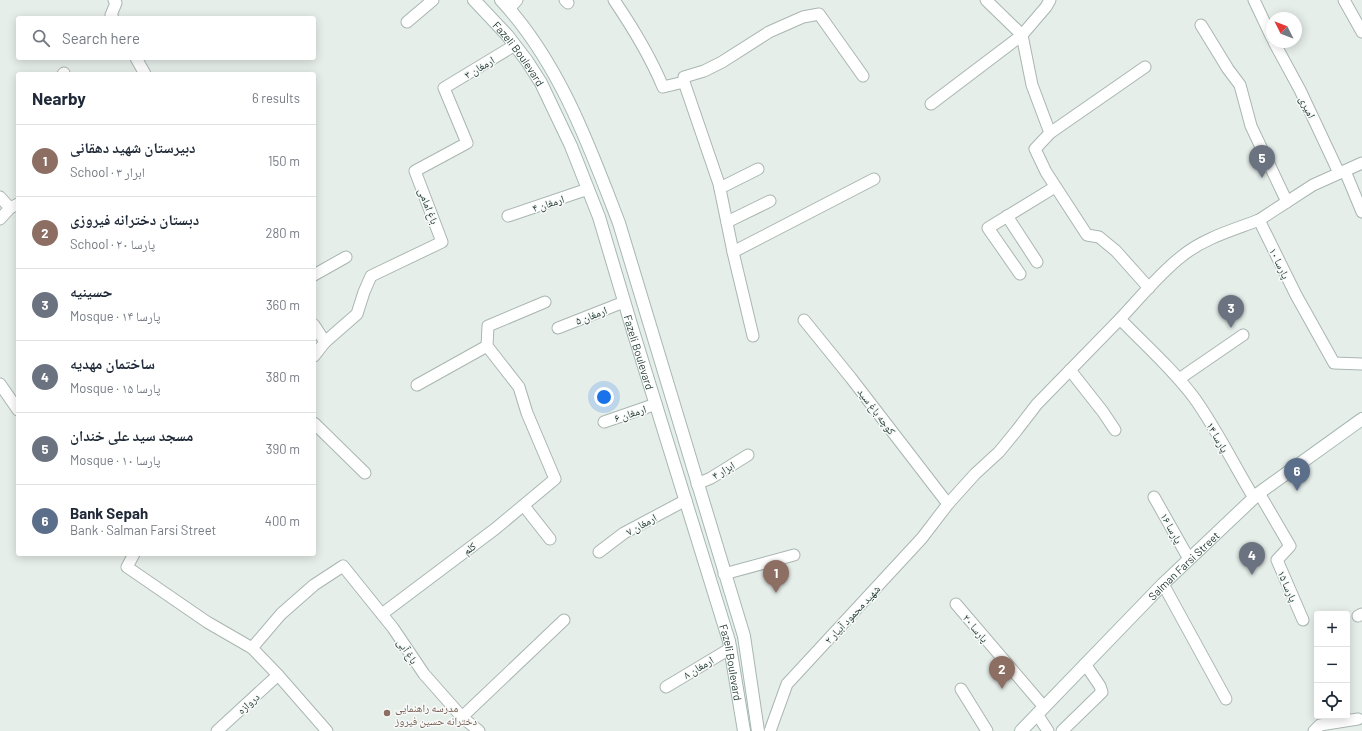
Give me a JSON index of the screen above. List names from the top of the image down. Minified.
{"streets":{"main road":["Fazeli Boulevard","Salman Farsi Street"],"street":["ارمغان ۳","امیری","ارمغان ۴","باغ امامی","پارسا ۱۰","ارمغان ۵","کوچه باغ سید","ارمغان ۶","پارسا ۱۴","ابزار ۴","ارمغان ۷","پارسا ۱۶","کلم","پارسا ۱۵","شهید محمود آبیار ۲","پارسا ۲۰","باغ آبی","ارمغان ۸","دروازه"]},"crossings":[["Fazeli Boulevard","ارمغان ۳"],["Fazeli Boulevard","ارمغان ۴"],["Fazeli Boulevard","ارمغان ۵"],["Fazeli Boulevard","ارمغان ۶"],["Fazeli Boulevard","ابزار ۴"],["Fazeli Boulevard","ارمغان ۷"],["Fazeli Boulevard","ارمغان ۸"],["ارمغان ۳","باغ امامی"],["پارسا ۱۰","شهید محمود آبیار ۲"],["کوچه باغ سید","شهید محمود آبیار ۲"],["پارسا ۱۴","Salman Farsi Street"],["پارسا ۱۴","پارسا ۱۵"],["پارسا ۱۴","شهید محمود آبیار ۲"],["پارسا ۱۶","Salman Farsi Street"],["کلم","باغ آبی"],["Salman Farsi Street","پارسا ۱۵"],["Salman Farsi Street","پارسا ۲۰"]],"places":["مدرسه راهنمایی دخترانه حسین فیروز"],"north":"top left","page":{"search":"Search here","heading":["Nearby","6 results"],"list":[{"mark":"1","name":"دبیرستان شهید دهقانی","note":"School · ابرار ۳","value":"150 m"},{"mark":"2","name":"دبستان دخترانه فیروزی","note":"School · پارسا ۲۰","value":"280 m"},{"mark":"3","name":"حسینیه","note":"Mosque · پارسا ۱۴","value":"360 m"},{"mark":"4","name":"ساختمان مهدیه","note":"Mosque · پارسا ۱۵","value":"380 m"},{"mark":"5","name":"مسجد سید علی خندان","note":"Mosque · پارسا ۱۰","value":"390 m"},{"mark":"6","name":"Bank Sepah","note":"Bank · Salman Farsi Street","value":"400 m"}],"pins":["5","3","6","4","1","2"],"map_buttons":["+","−"]}}
